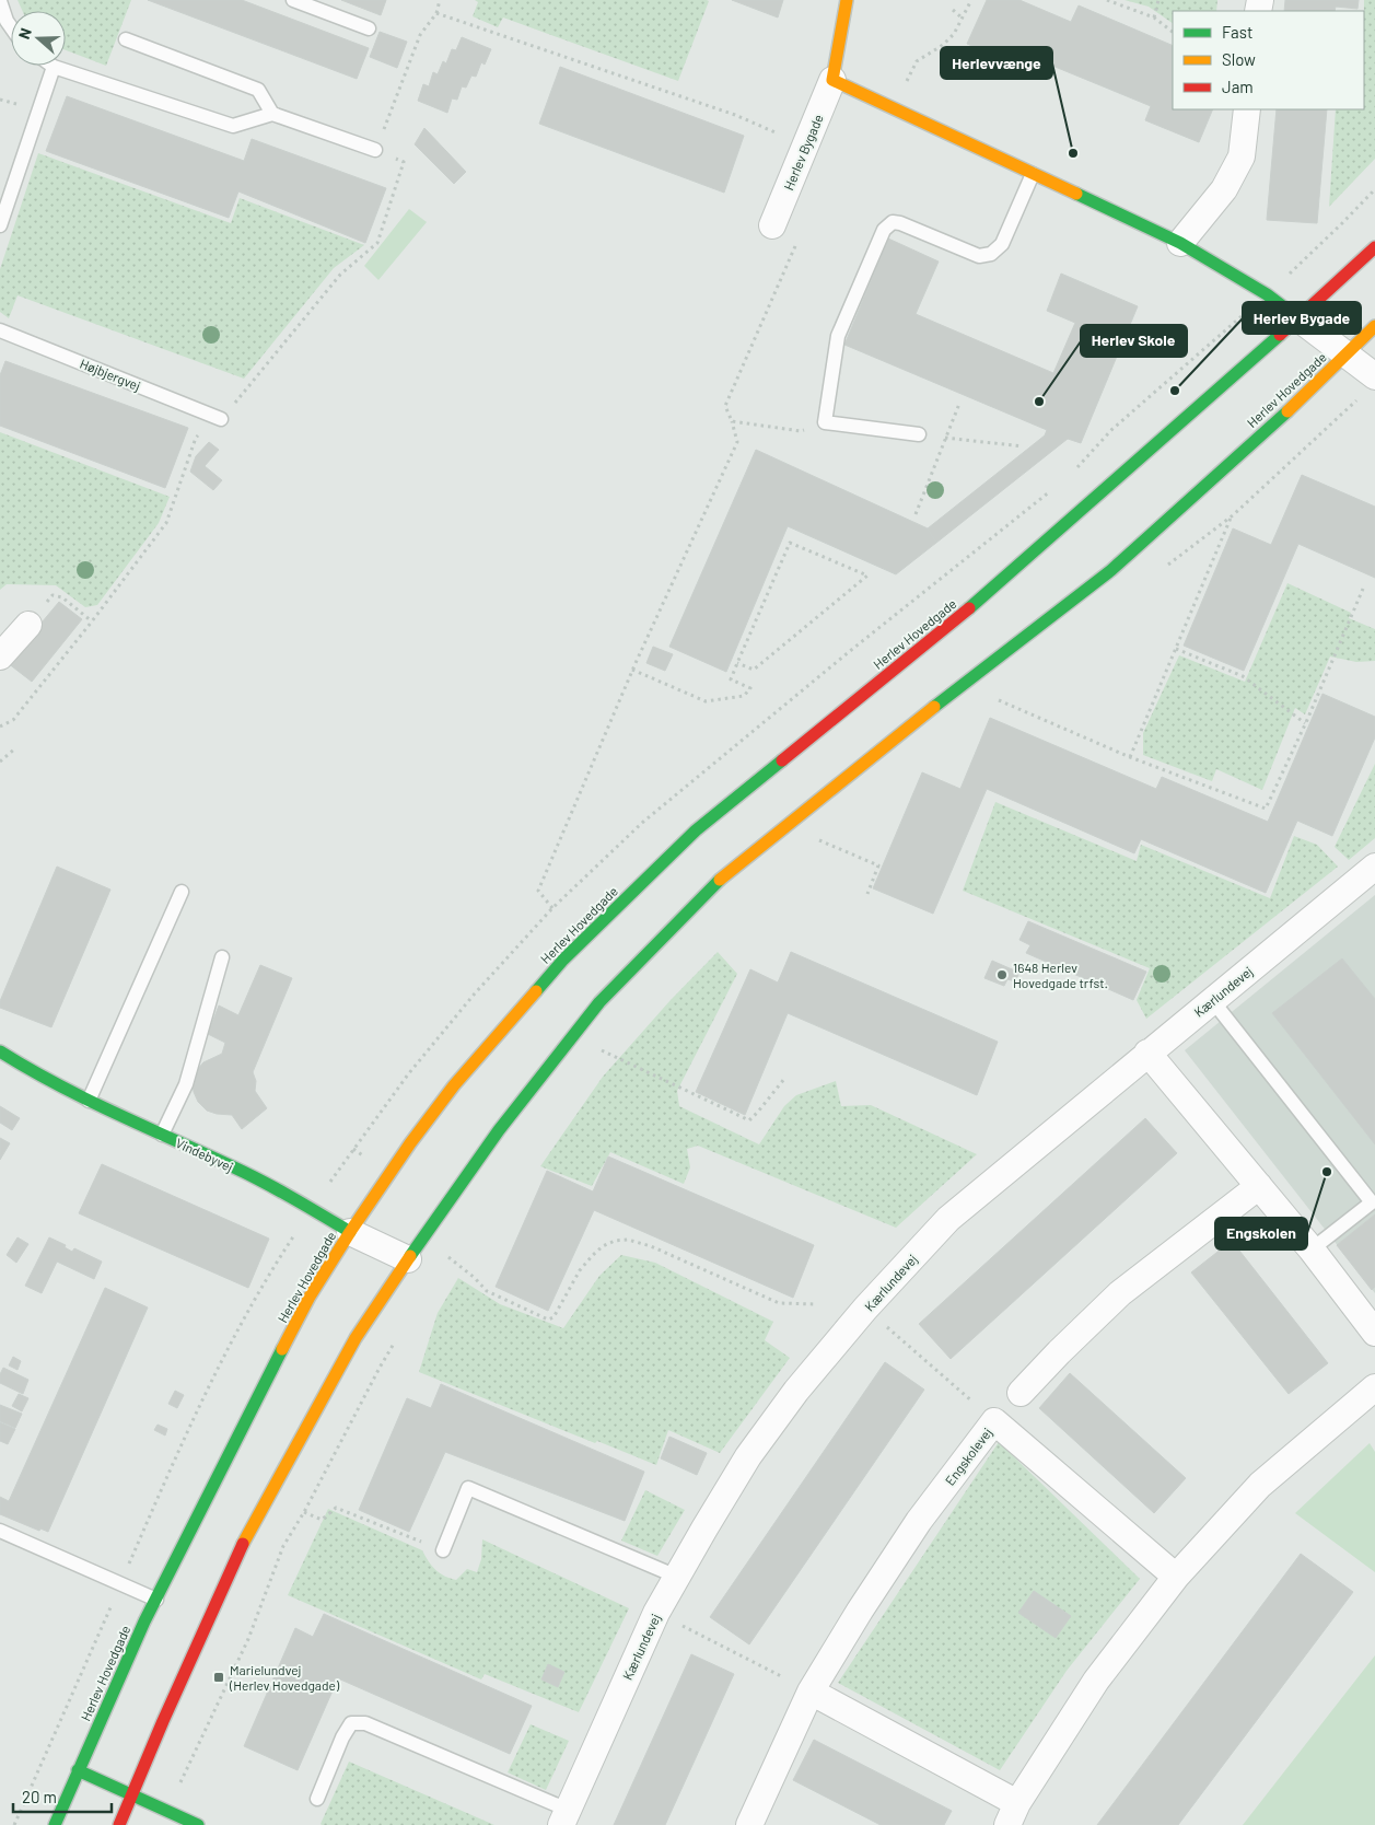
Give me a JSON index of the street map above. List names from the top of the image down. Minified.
{"streets":{"main road":["Herlev Bygade","Herlev Hovedgade","Vindebyvej"],"street":["Kærlundevej","Engskolevej"],"lane":["Højbjergvej"]},"crossings":[["Herlev Hovedgade","Vindebyvej"]],"places":{"other":["Herlevvænge","Herlev Bygade","Herlev Skole","1648 Herlev Hovedgade trfst.","Engskolen"],"transit":["Marielundvej (Herlev Hovedgade)"]},"legend":["Fast","Slow","Jam"],"scale_bar":"20 m","north":"left"}
